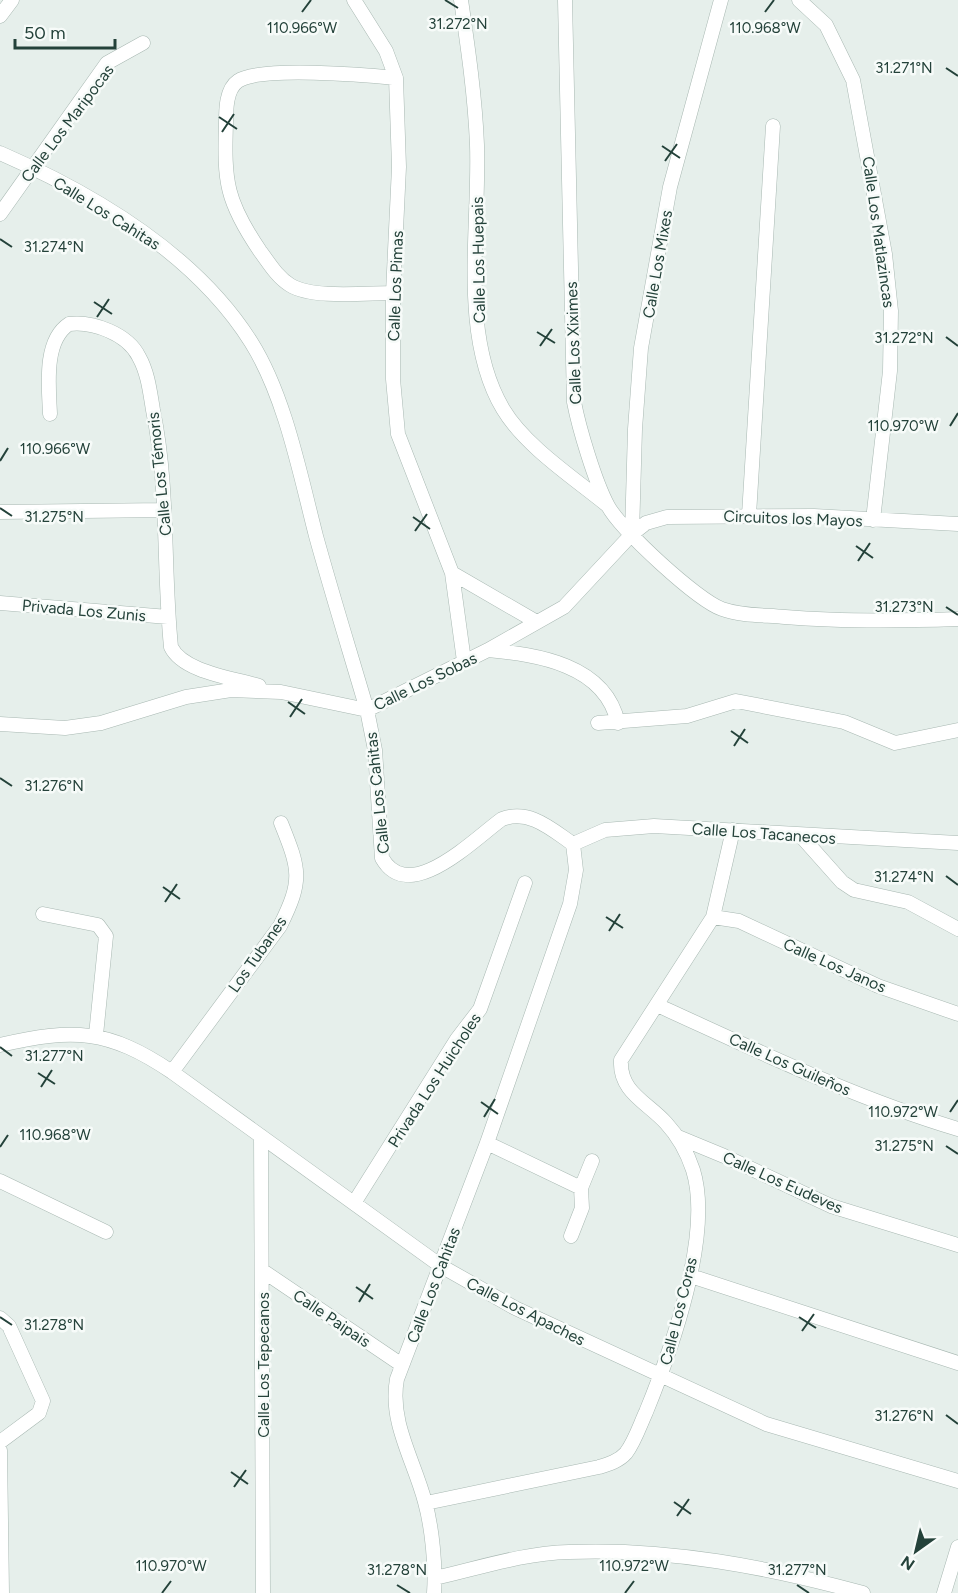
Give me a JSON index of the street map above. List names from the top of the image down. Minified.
{"streets":{"street":["Calle Los Maripocas","Calle Los Cahitas","Calle Los Matlazincas","Calle Los Huepais","Calle Los Mixes","Calle Los Pimas","Calle Los Xiximes","Calle Los Témoris","Circuitos los Mayos","Privada Los Zunis","Calle Los Sobas","Calle Los Tacanecos","Los Tubanes","Calle Los Janos","Calle Los Guileños","Privada Los Huicholes","Calle Los Eudeves","Calle Los Apaches","Calle Los Coras","Calle Paipais","Calle Los Tepecanos"]},"crossings":[["Calle Los Maripocas","Calle Los Cahitas"],["Calle Los Cahitas","Calle Los Sobas"],["Calle Los Cahitas","Calle Los Tacanecos"],["Calle Los Cahitas","Calle Los Apaches"],["Calle Los Cahitas","Calle Los Coras"],["Calle Los Cahitas","Calle Paipais"],["Calle Los Matlazincas","Circuitos los Mayos"],["Calle Los Huepais","Calle Los Xiximes"],["Calle Los Mixes","Calle Los Xiximes"],["Calle Los Mixes","Circuitos los Mayos"],["Calle Los Mixes","Calle Los Sobas"],["Calle Los Pimas","Calle Los Sobas"],["Calle Los Xiximes","Circuitos los Mayos"],["Calle Los Xiximes","Calle Los Sobas"],["Calle Los Témoris","Privada Los Zunis"],["Calle Los Témoris","Calle Los Sobas"],["Circuitos los Mayos","Calle Los Sobas"],["Calle Los Tacanecos","Calle Los Coras"],["Los Tubanes","Calle Los Apaches"],["Calle Los Janos","Calle Los Coras"],["Calle Los Guileños","Calle Los Coras"],["Privada Los Huicholes","Calle Los Apaches"],["Calle Los Eudeves","Calle Los Coras"],["Calle Los Apaches","Calle Los Coras"],["Calle Los Apaches","Calle Los Tepecanos"],["Calle Paipais","Calle Los Tepecanos"]],"scale_bar":"50 m","north":"bottom left","coordinates":["31.272°N","110.966°W","110.968°W","31.271°N","31.274°N","110.970°W","31.275°N","31.273°N","31.276°N","31.277°N","110.972°W","31.278°N"]}
